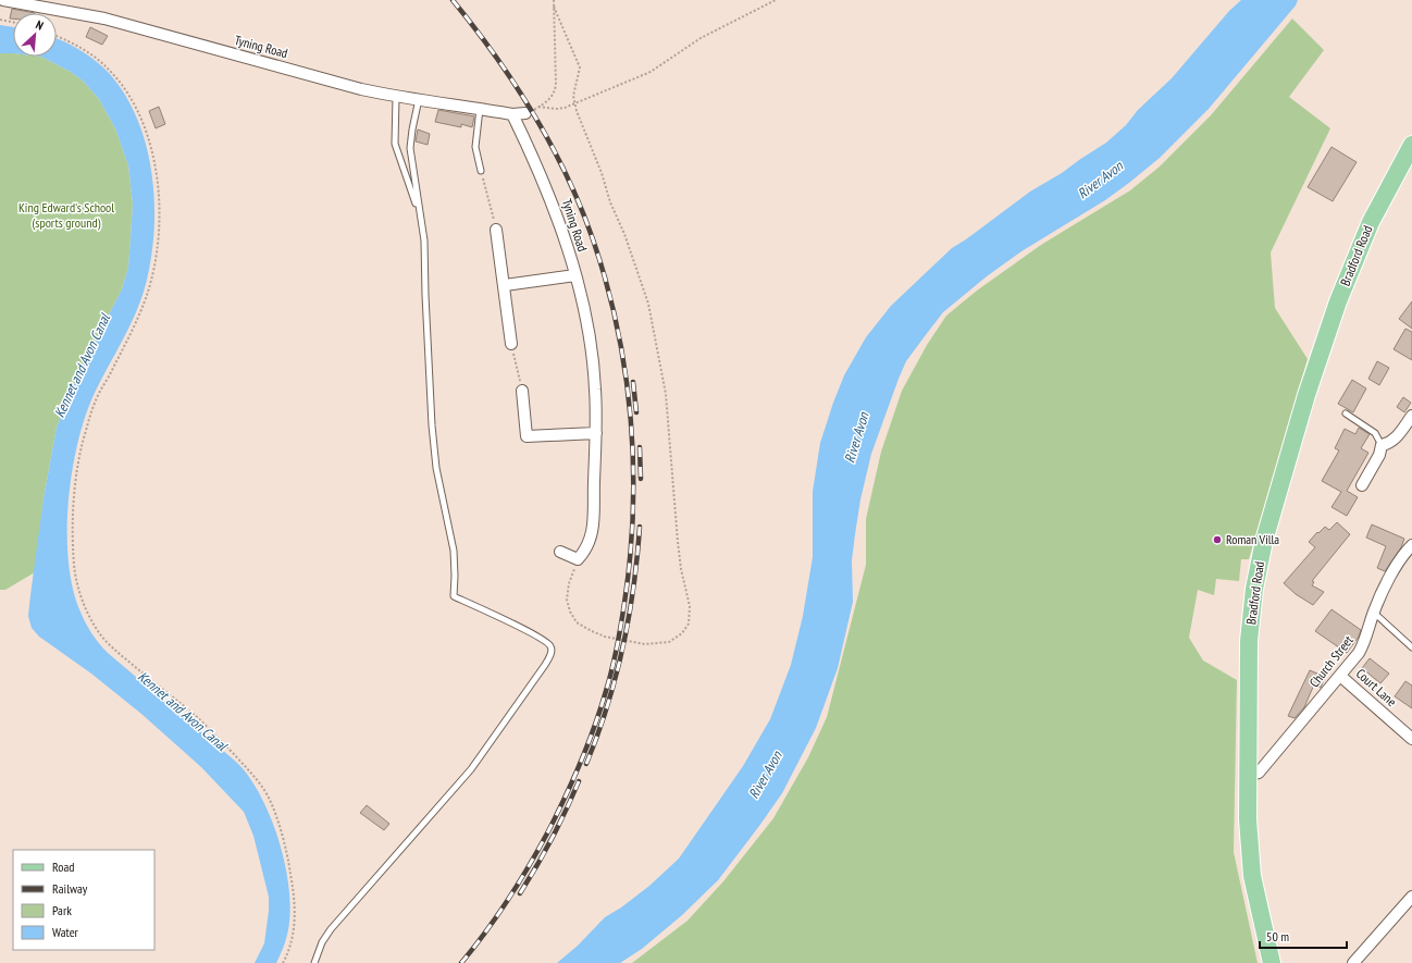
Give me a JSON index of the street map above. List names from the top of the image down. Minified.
{"streets":{"main road":["Bradford Road"],"street":["Tyning Road","Church Street","Court Lane"]},"crossings":[["Bradford Road","Church Street"],["Church Street","Court Lane"]],"water":["River Avon","Kennet and Avon Canal"],"parks":["King Edward's School (sports ground)"],"places":["Roman Villa"],"legend":["Road","Railway","Park","Water"],"scale_bar":"50 m","north":"top right"}
